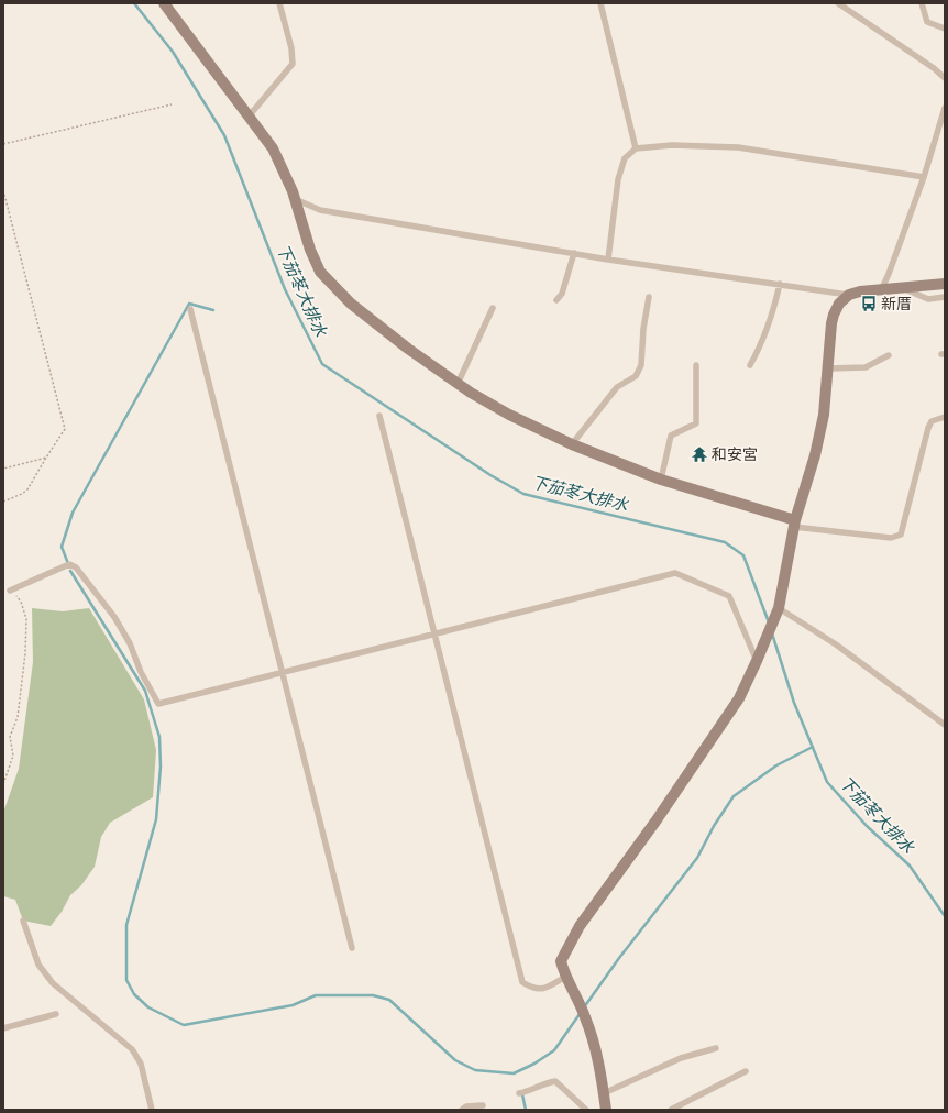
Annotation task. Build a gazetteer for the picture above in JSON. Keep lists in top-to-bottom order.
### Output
{
  "water": ["下茄苳大排水"],
  "places": {
    "bus stop": ["新厝"],
    "temple": ["和安宮"]
  }
}
